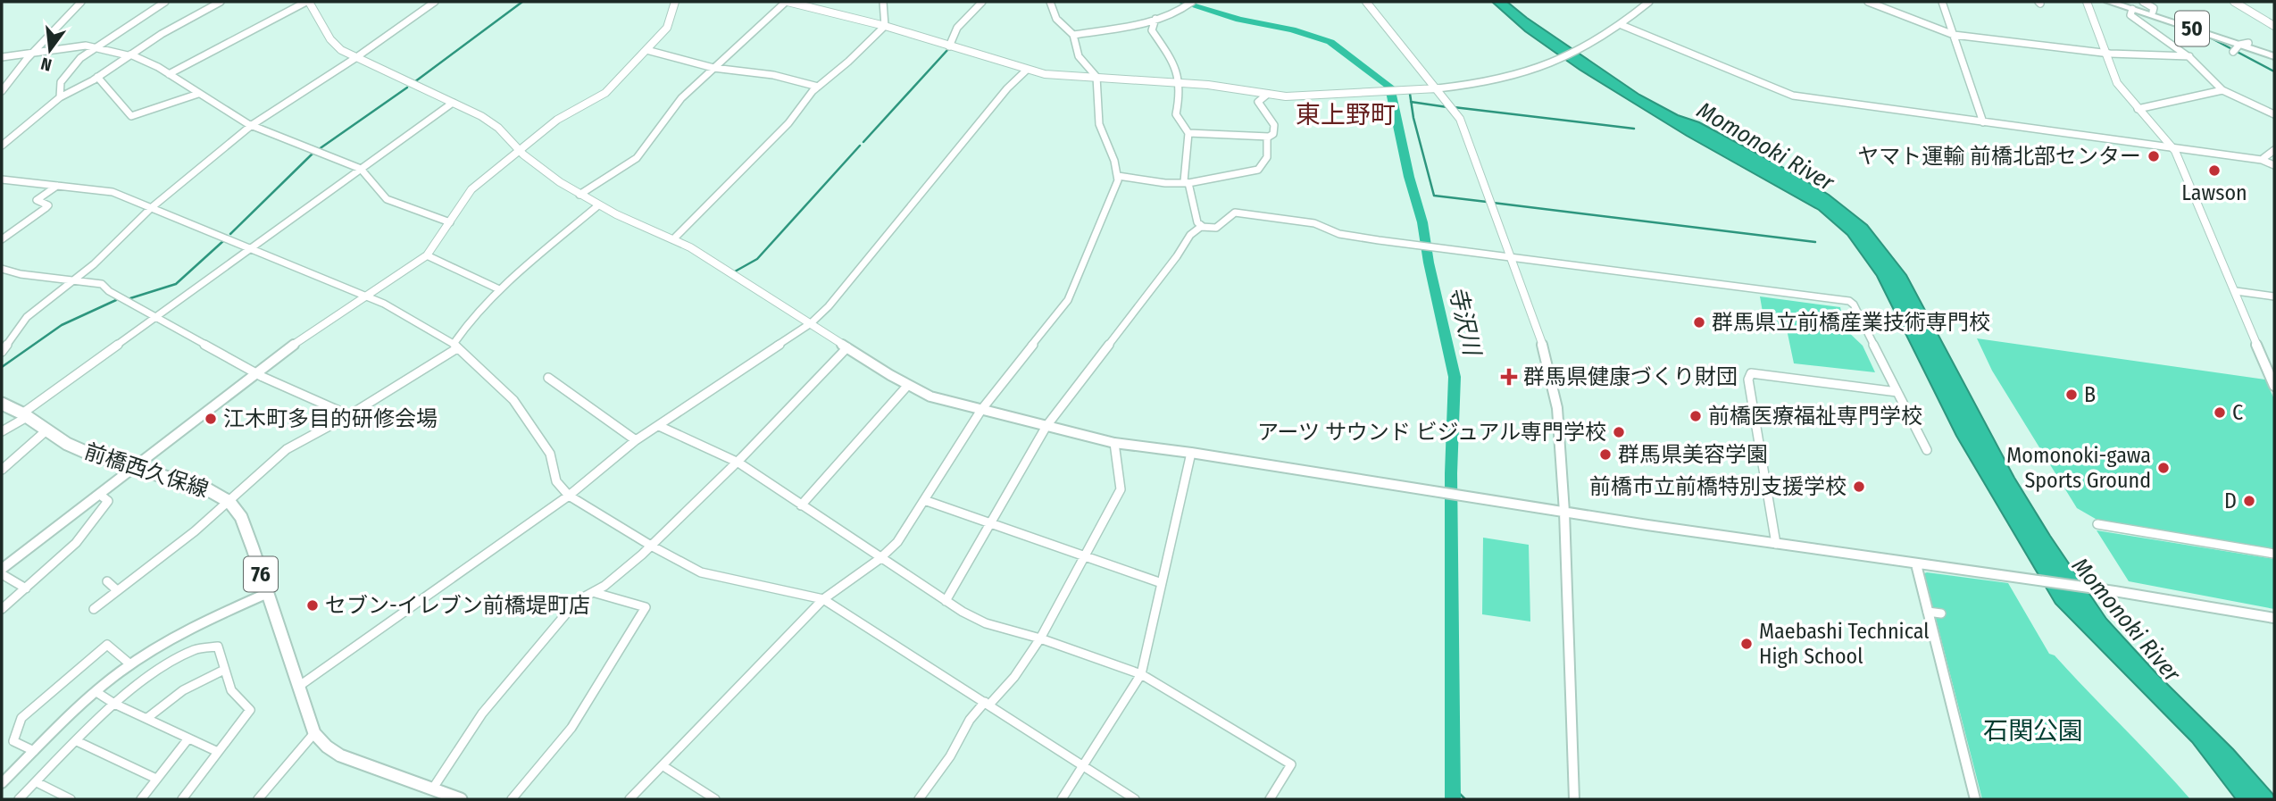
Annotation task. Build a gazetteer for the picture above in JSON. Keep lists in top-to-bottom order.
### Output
{
  "streets": {
    "highway": ["50"],
    "main road": ["前橋西久保線", "76"]
  },
  "districts": ["東上野町"],
  "water": ["Momonoki River", "寺沢川"],
  "parks": ["石関公園"],
  "places": {
    "other": [
      "ヤマト運輸 前橋北部センター",
      "Lawson",
      "群馬県立前橋産業技術専門校",
      "B",
      "C",
      "前橋医療福祉専門学校",
      "江木町多目的研修会場",
      "アーツ サウンド ビジュアル専門学校",
      "群馬県美容学園",
      "Momonoki-gawa Sports Ground",
      "前橋市立前橋特別支援学校",
      "D",
      "セブン-イレブン前橋堤町店",
      "Maebashi Technical High School"
    ],
    "health": ["群馬県健康づくり財団"]
  },
  "north": "bottom"
}
